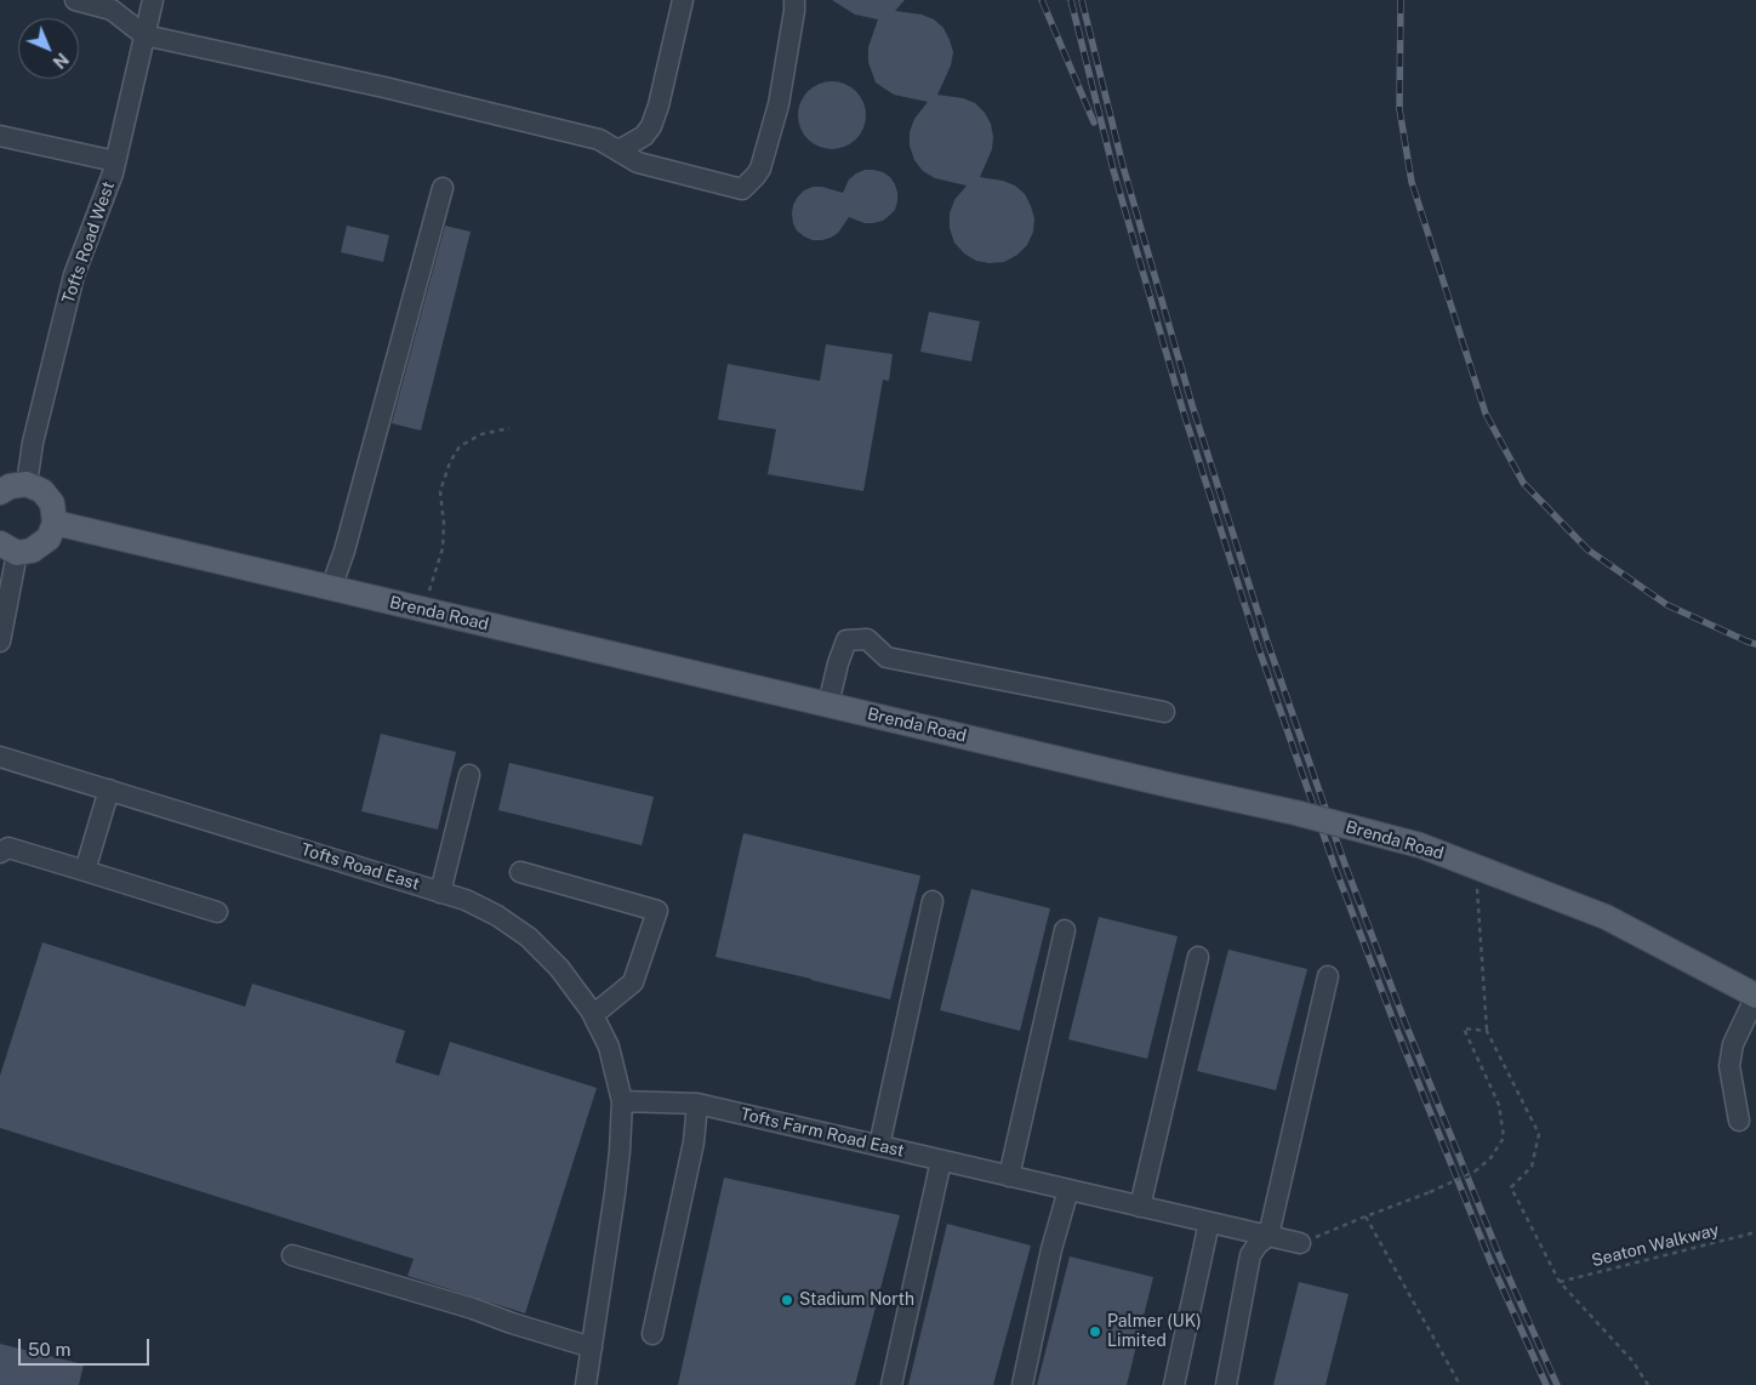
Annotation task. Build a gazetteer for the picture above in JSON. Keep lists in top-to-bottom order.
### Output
{
  "streets": {
    "main road": ["Brenda Road"],
    "street": ["Tofts Road West", "Tofts Road East", "Tofts Farm Road East"],
    "path": ["Seaton Walkway"]
  },
  "crossings": [
    ["Tofts Road East", "Tofts Farm Road East"]
  ],
  "places": ["Stadium North", "Palmer (UK) Limited"],
  "scale_bar": "50 m",
  "north": "bottom right"
}
